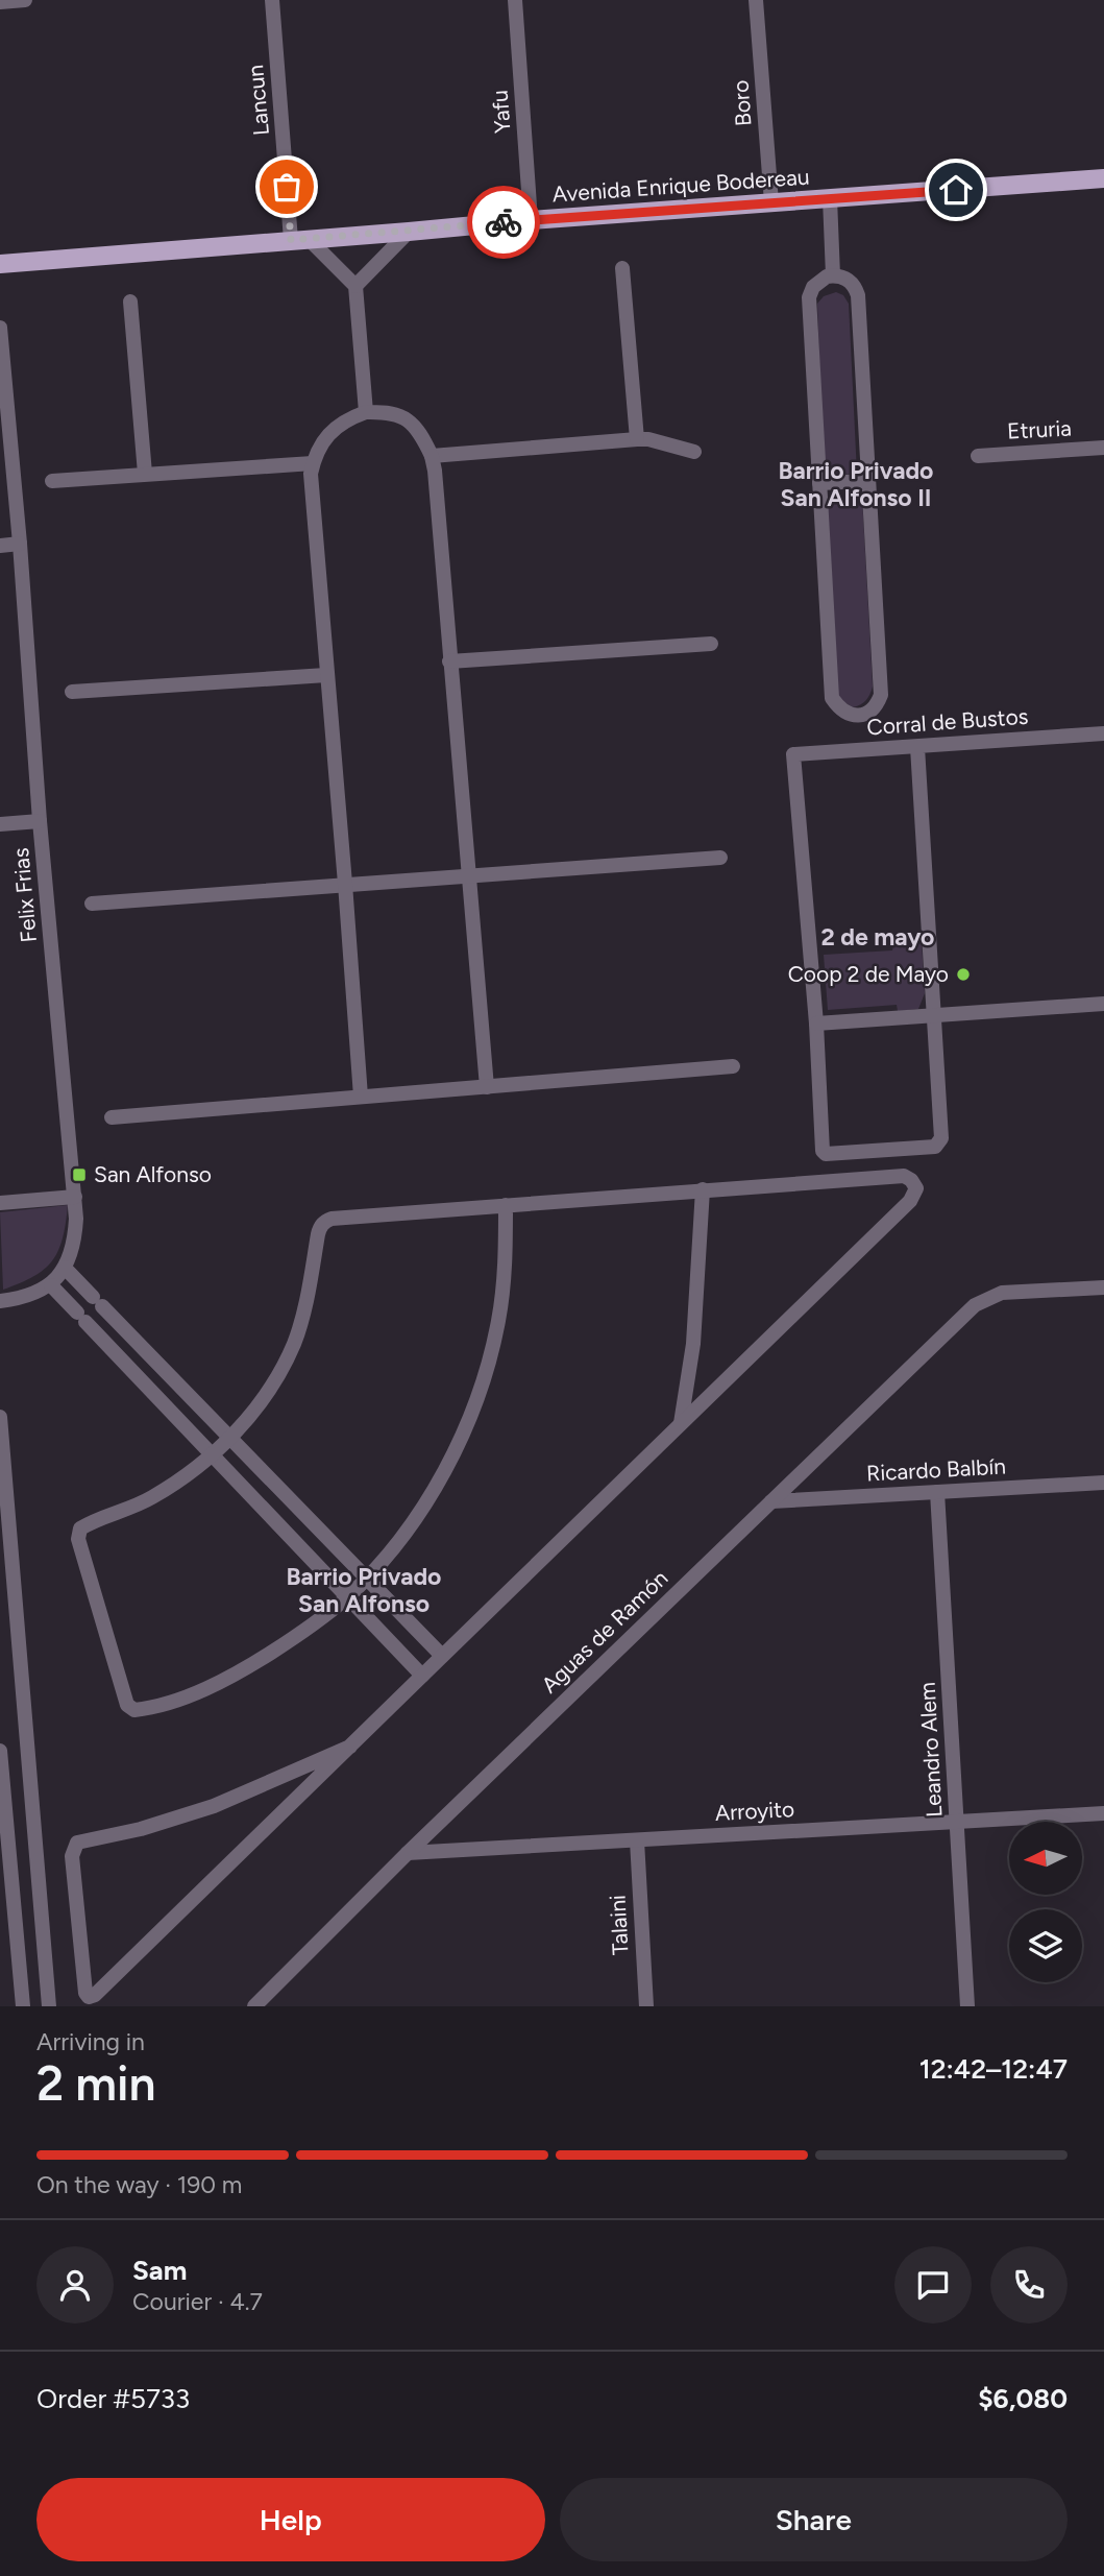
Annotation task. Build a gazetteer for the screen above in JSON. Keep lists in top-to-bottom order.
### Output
{
  "streets": {
    "main road": ["Avenida Enrique Bodereau"],
    "street": [
      "Lancun",
      "Boro",
      "Yafu",
      "Etruria",
      "Corral de Bustos",
      "Felix Frias",
      "Ricardo Balbín",
      "Aguas de Ramón",
      "Leandro Alem",
      "Arroyito",
      "Talaini"
    ]
  },
  "crossings": [
    ["Lancun", "Avenida Enrique Bodereau"],
    ["Boro", "Avenida Enrique Bodereau"],
    ["Yafu", "Avenida Enrique Bodereau"],
    ["Ricardo Balbín", "Aguas de Ramón"],
    ["Ricardo Balbín", "Leandro Alem"],
    ["Aguas de Ramón", "Arroyito"],
    ["Leandro Alem", "Arroyito"],
    ["Arroyito", "Talaini"]
  ],
  "districts": ["Barrio Privado San Alfonso II", "2 de mayo", "Barrio Privado San Alfonso"],
  "places": {
    "other": ["Coop 2 de Mayo"],
    "transit": ["San Alfonso"]
  },
  "north": "left",
  "page": {
    "heading": ["2 min", "Arriving in", "12:42–12:47"],
    "panel": [
      "Sam",
      "Courier · 4.7",
      "Order #5733",
      "$6,080"
    ],
    "bar": "On the way · 190 m",
    "buttons": ["Help", "Share"]
  }
}
